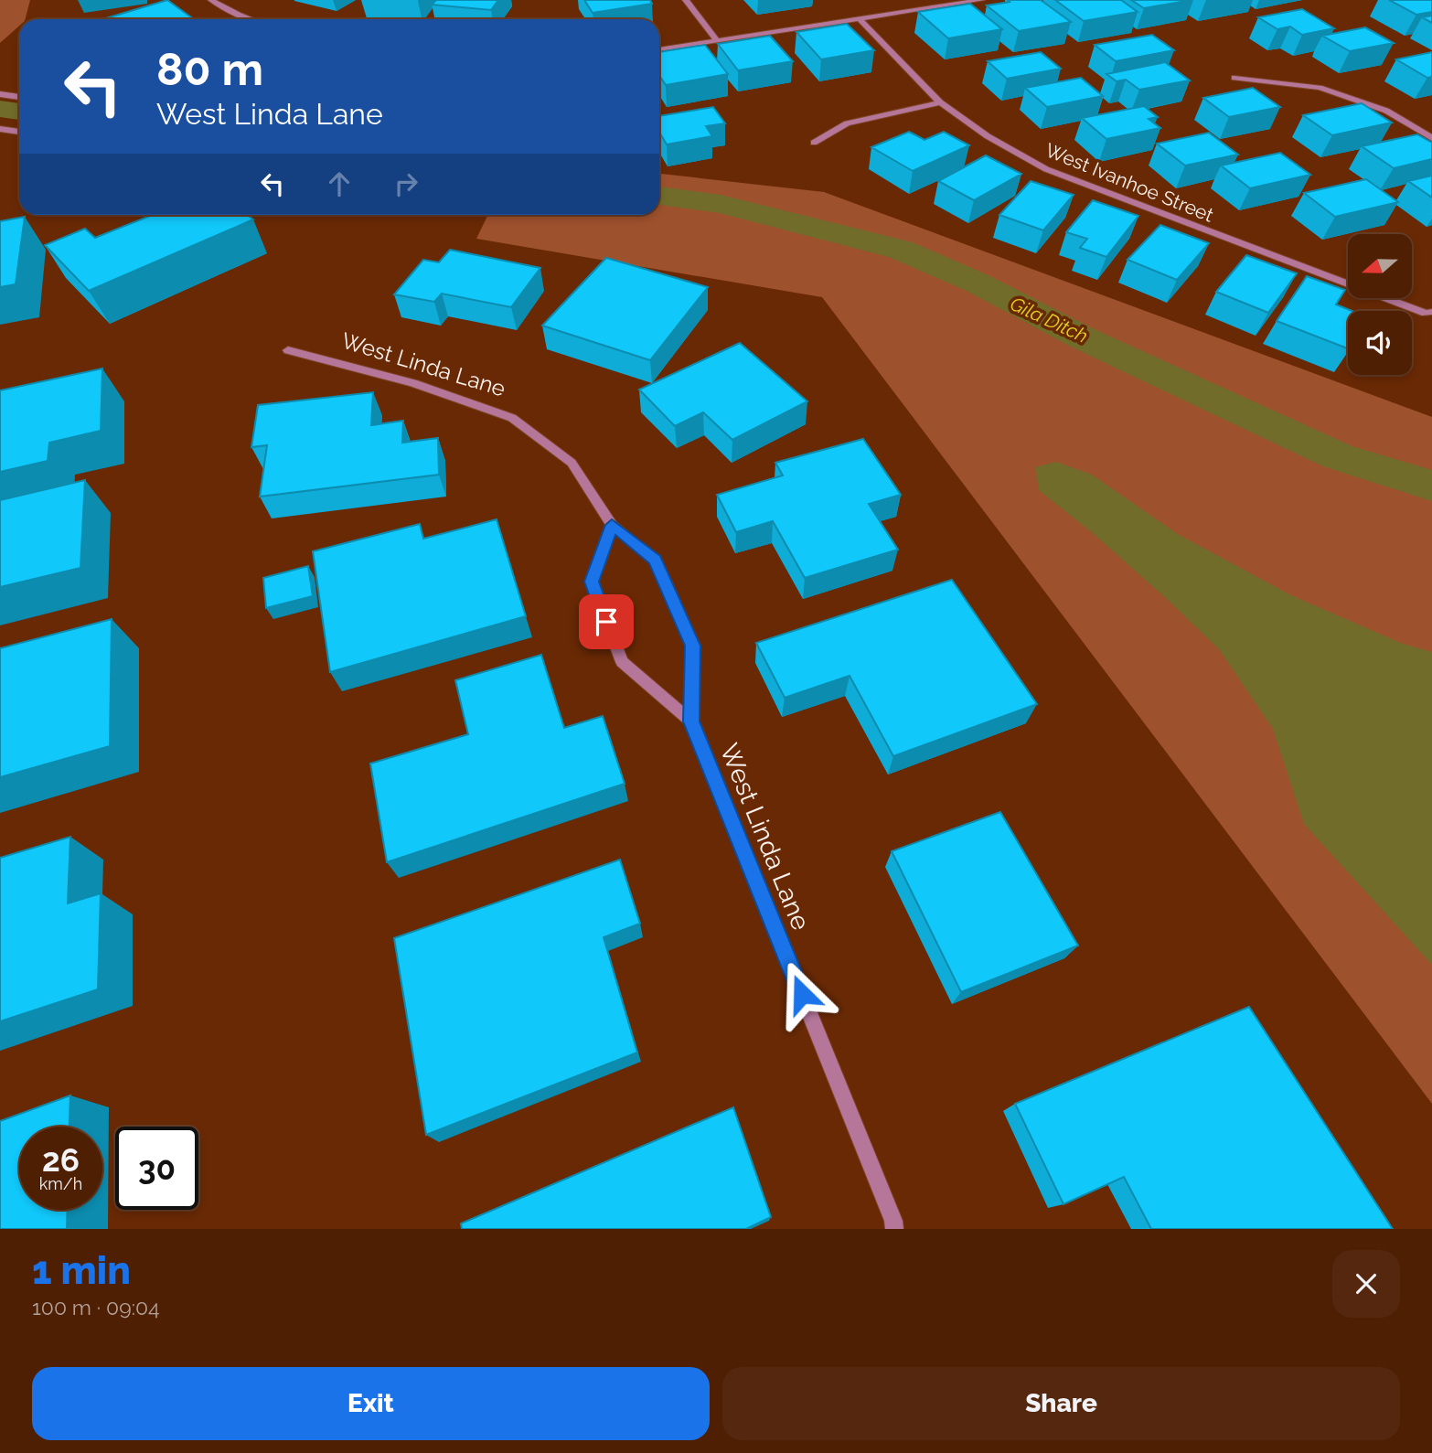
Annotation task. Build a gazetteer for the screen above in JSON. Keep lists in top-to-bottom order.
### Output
{
  "streets": {
    "street": ["West Ivanhoe Street", "West Linda Lane"]
  },
  "water": ["Gila Ditch"],
  "north": "left",
  "page": {
    "turn": ["80 m", "West Linda Lane"],
    "speed": "26 km/h",
    "limit": "30",
    "heading": ["1 min", "100 m · 09:04"],
    "buttons": ["Exit", "Share"]
  }
}
